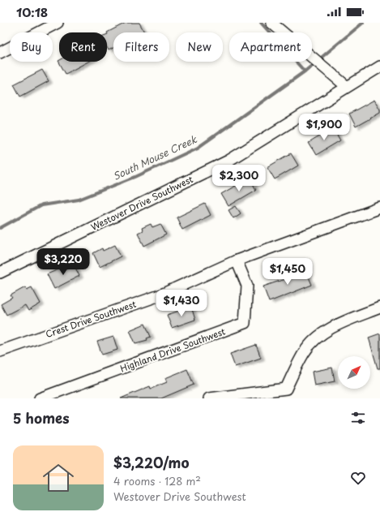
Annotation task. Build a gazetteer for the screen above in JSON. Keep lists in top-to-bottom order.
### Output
{
  "streets": {
    "street": ["Westover Drive Southwest", "Crest Drive Southwest", "Highland Drive Southwest"]
  },
  "crossings": [
    ["Crest Drive Southwest", "Highland Drive Southwest"]
  ],
  "water": ["South Mouse Creek"],
  "north": "top right",
  "page": {
    "status": "10:18",
    "chip": [
      "Buy",
      "Rent",
      "Filters",
      "New",
      "Apartment"
    ],
    "price": [
      "$1,900",
      "$2,300",
      "$3,220",
      "$1,450",
      "$1,430"
    ],
    "heading": "5 homes",
    "list": [
      {
        "name": "$3,220/mo",
        "note": "4 rooms · 128 m² · Westover Drive Southwest"
      }
    ]
  }
}
